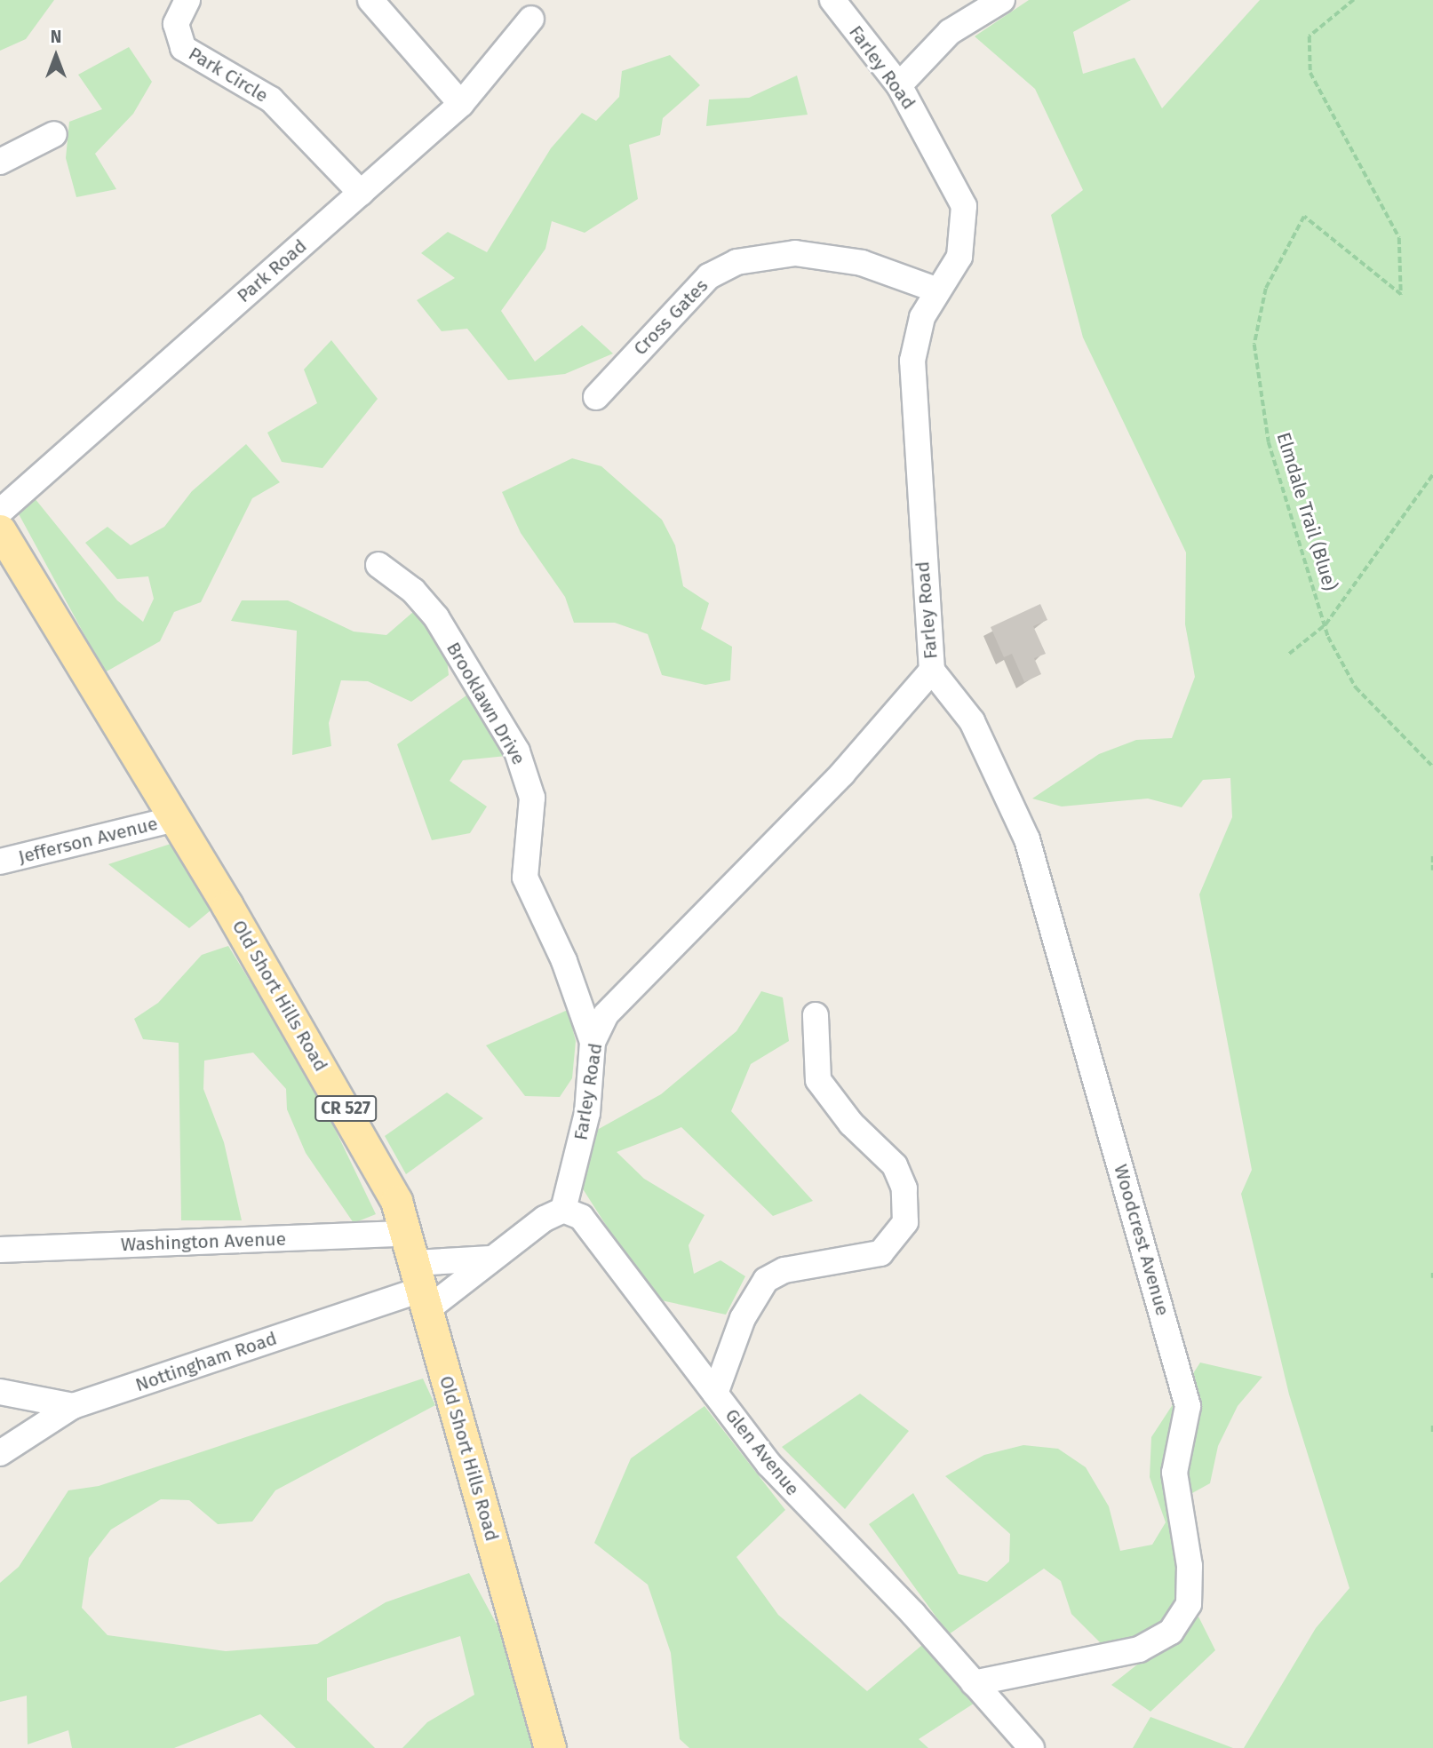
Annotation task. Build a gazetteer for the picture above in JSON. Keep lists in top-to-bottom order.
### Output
{
  "streets": {
    "main road": ["Old Short Hills Road", "CR 527"],
    "street": [
      "Farley Road",
      "Park Circle",
      "Park Road",
      "Cross Gates",
      "Brooklawn Drive",
      "Jefferson Avenue",
      "Woodcrest Avenue",
      "Washington Avenue",
      "Nottingham Road",
      "Glen Avenue"
    ],
    "path": ["Elmdale Trail (Blue)"]
  },
  "crossings": [
    ["Farley Road", "Cross Gates"],
    ["Farley Road", "Brooklawn Drive"],
    ["Farley Road", "Woodcrest Avenue"],
    ["Farley Road", "Glen Avenue"],
    ["Park Circle", "Park Road"],
    ["Jefferson Avenue", "Old Short Hills Road"],
    ["Old Short Hills Road", "Washington Avenue"],
    ["Old Short Hills Road", "Nottingham Road"],
    ["Woodcrest Avenue", "Glen Avenue"]
  ],
  "north": "top"
}
